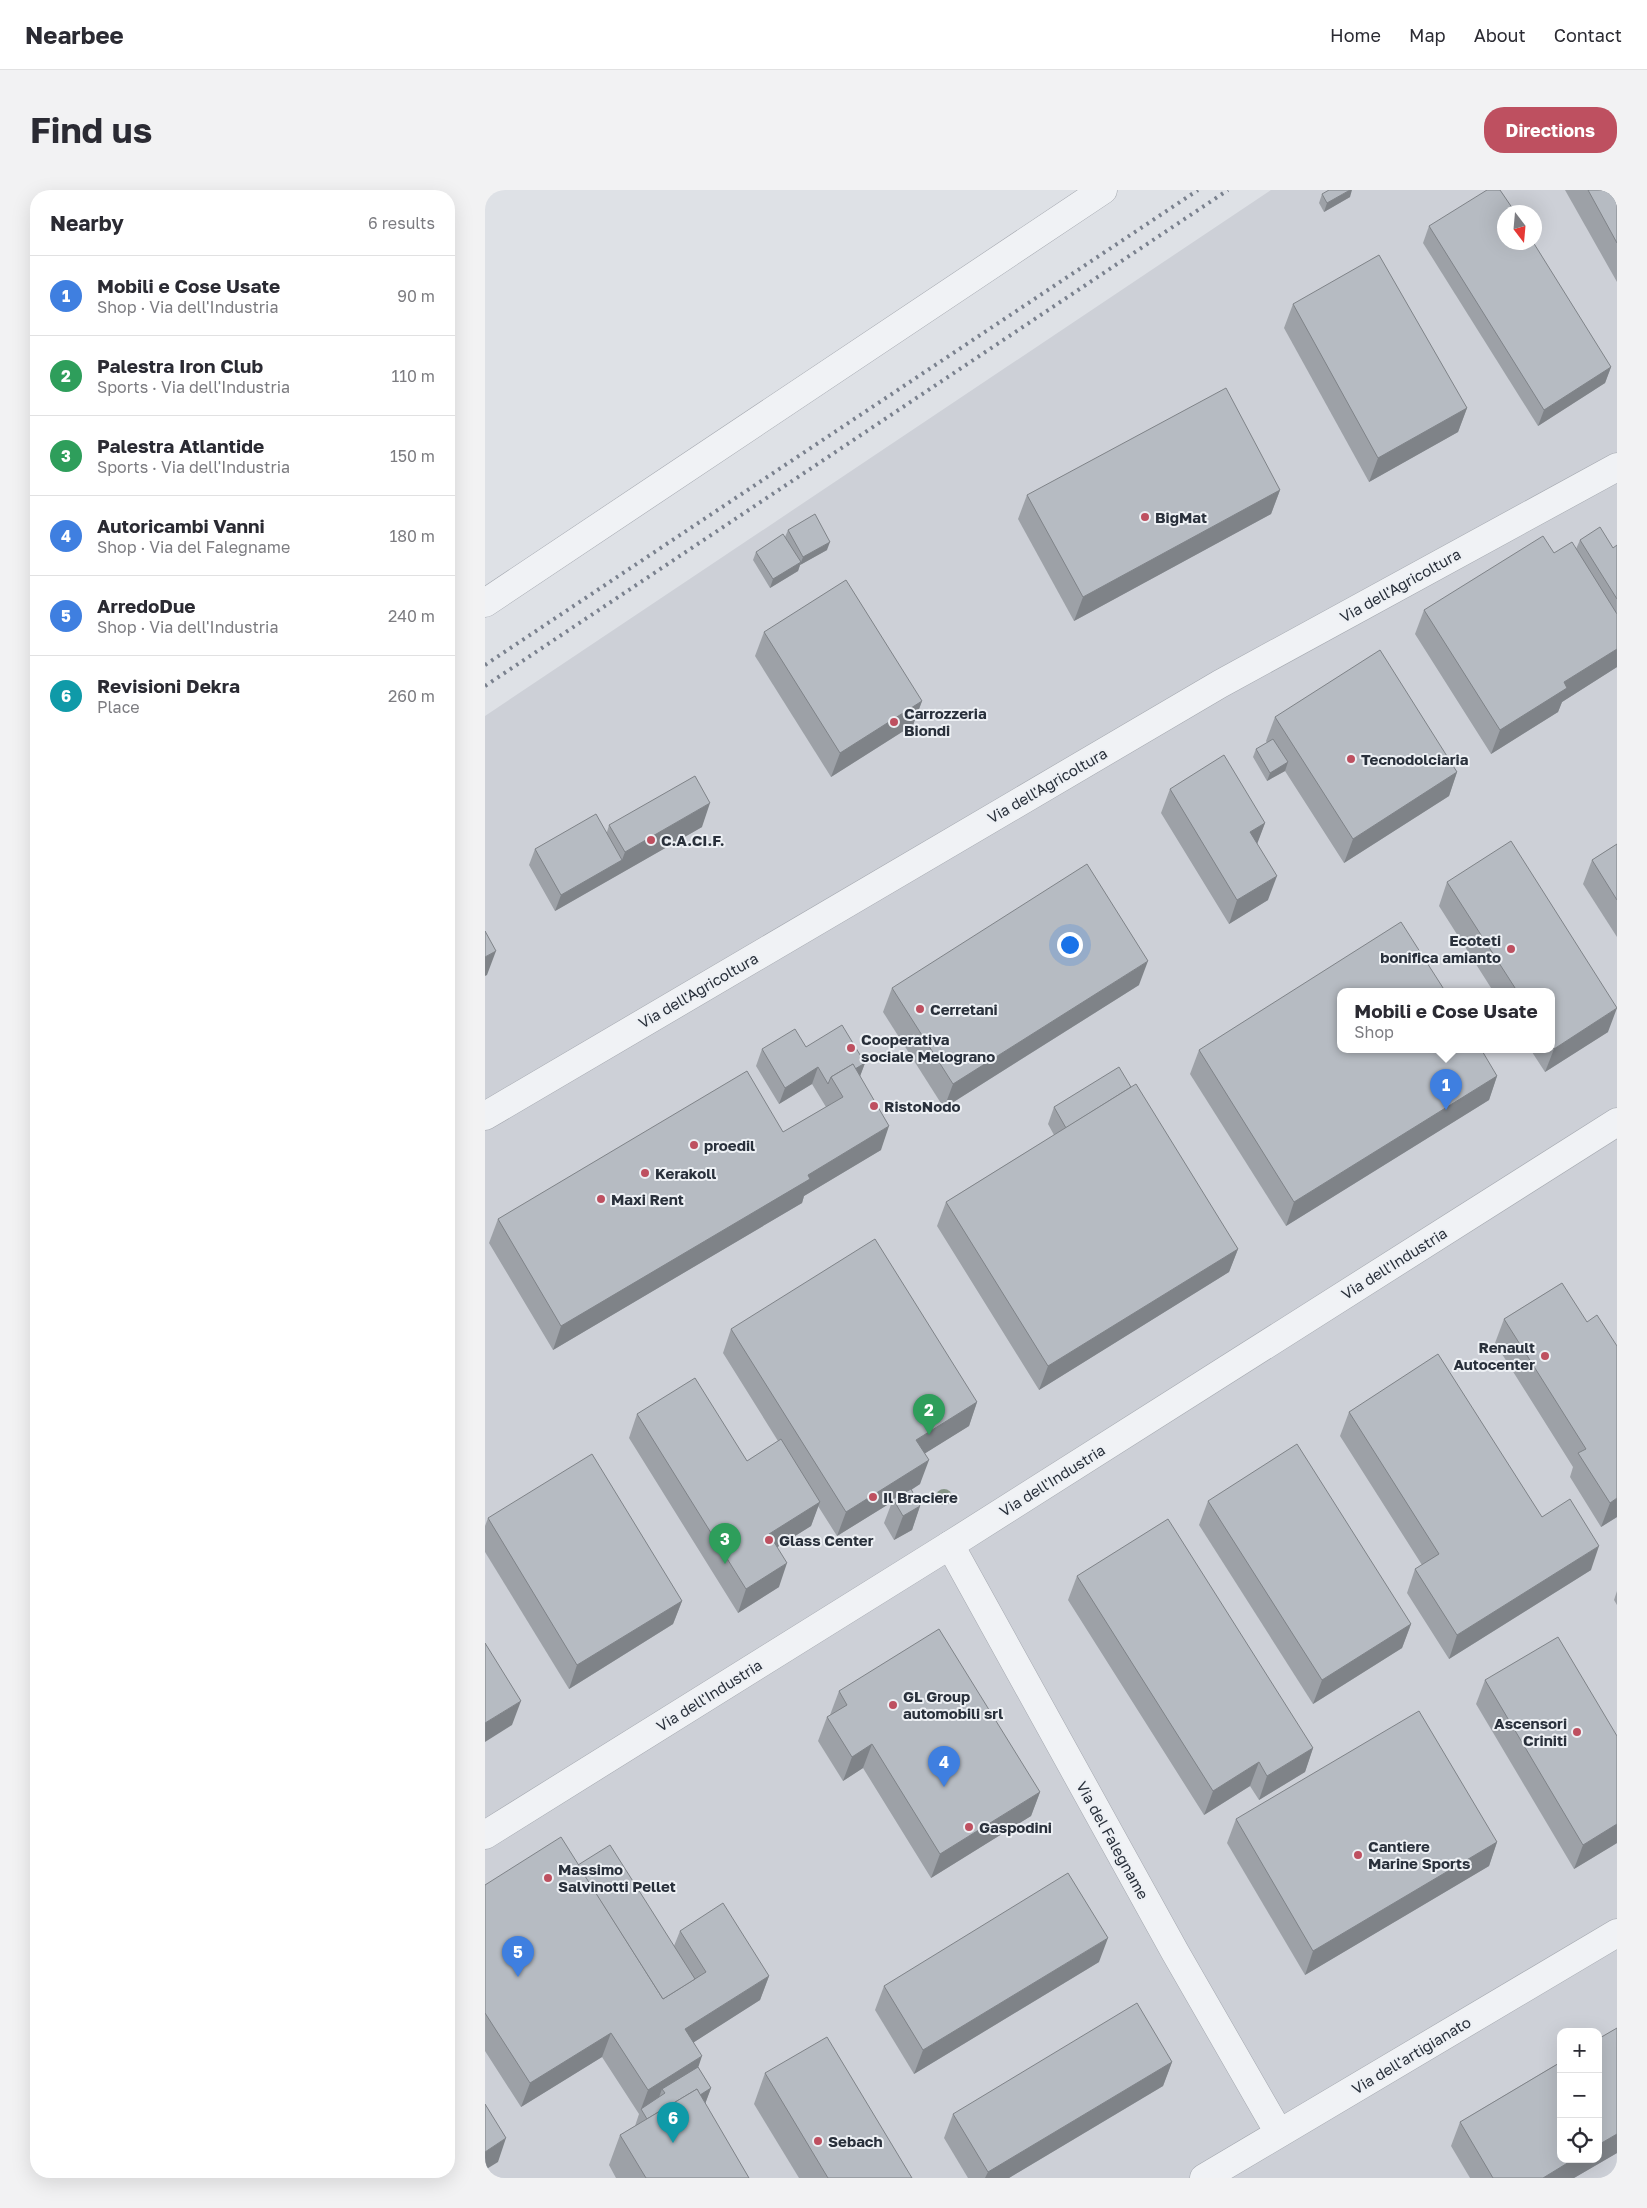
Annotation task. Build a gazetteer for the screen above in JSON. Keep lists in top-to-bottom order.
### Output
{
  "streets": {
    "street": [
      "Via dell'Agricoltura",
      "Via dell'Industria",
      "Via del Falegname",
      "Via dell'artigianato"
    ]
  },
  "crossings": [
    ["Via dell'Industria", "Via del Falegname"],
    ["Via del Falegname", "Via dell'artigianato"]
  ],
  "places": [
    "BigMat",
    "Carrozzeria Biondi",
    "Tecnodolciaria",
    "C.A.CI.F.",
    "Ecoteti bonifica amianto",
    "Cerretani",
    "Cooperativa sociale Melograno",
    "RistoNodo",
    "proedil",
    "Kerakoll",
    "Maxi Rent",
    "Renault Autocenter",
    "Il Braciere",
    "Glass Center",
    "GL Group automobili srl",
    "Ascensori Criniti",
    "Gaspodini",
    "Cantiere Marine Sports",
    "Massimo Salvinotti Pellet",
    "Sebach"
  ],
  "north": "bottom",
  "page": {
    "header": "Nearbee",
    "nav": [
      "Home",
      "Map",
      "About",
      "Contact"
    ],
    "buttons": "Directions",
    "title": "Find us",
    "heading": ["Nearby", "6 results"],
    "list": [
      {
        "mark": "1",
        "name": "Mobili e Cose Usate",
        "note": "Shop · Via dell'Industria",
        "value": "90 m"
      },
      {
        "mark": "2",
        "name": "Palestra Iron Club",
        "note": "Sports · Via dell'Industria",
        "value": "110 m"
      },
      {
        "mark": "3",
        "name": "Palestra Atlantide",
        "note": "Sports · Via dell'Industria",
        "value": "150 m"
      },
      {
        "mark": "4",
        "name": "Autoricambi Vanni",
        "note": "Shop · Via del Falegname",
        "value": "180 m"
      },
      {
        "mark": "5",
        "name": "ArredoDue",
        "note": "Shop · Via dell'Industria",
        "value": "240 m"
      },
      {
        "mark": "6",
        "name": "Revisioni Dekra",
        "note": "Place",
        "value": "260 m"
      }
    ],
    "popup": ["Mobili e Cose Usate", "Shop"],
    "pins": [
      "1",
      "2",
      "3",
      "4",
      "5",
      "6"
    ],
    "map_buttons": ["+", "−"]
  }
}
